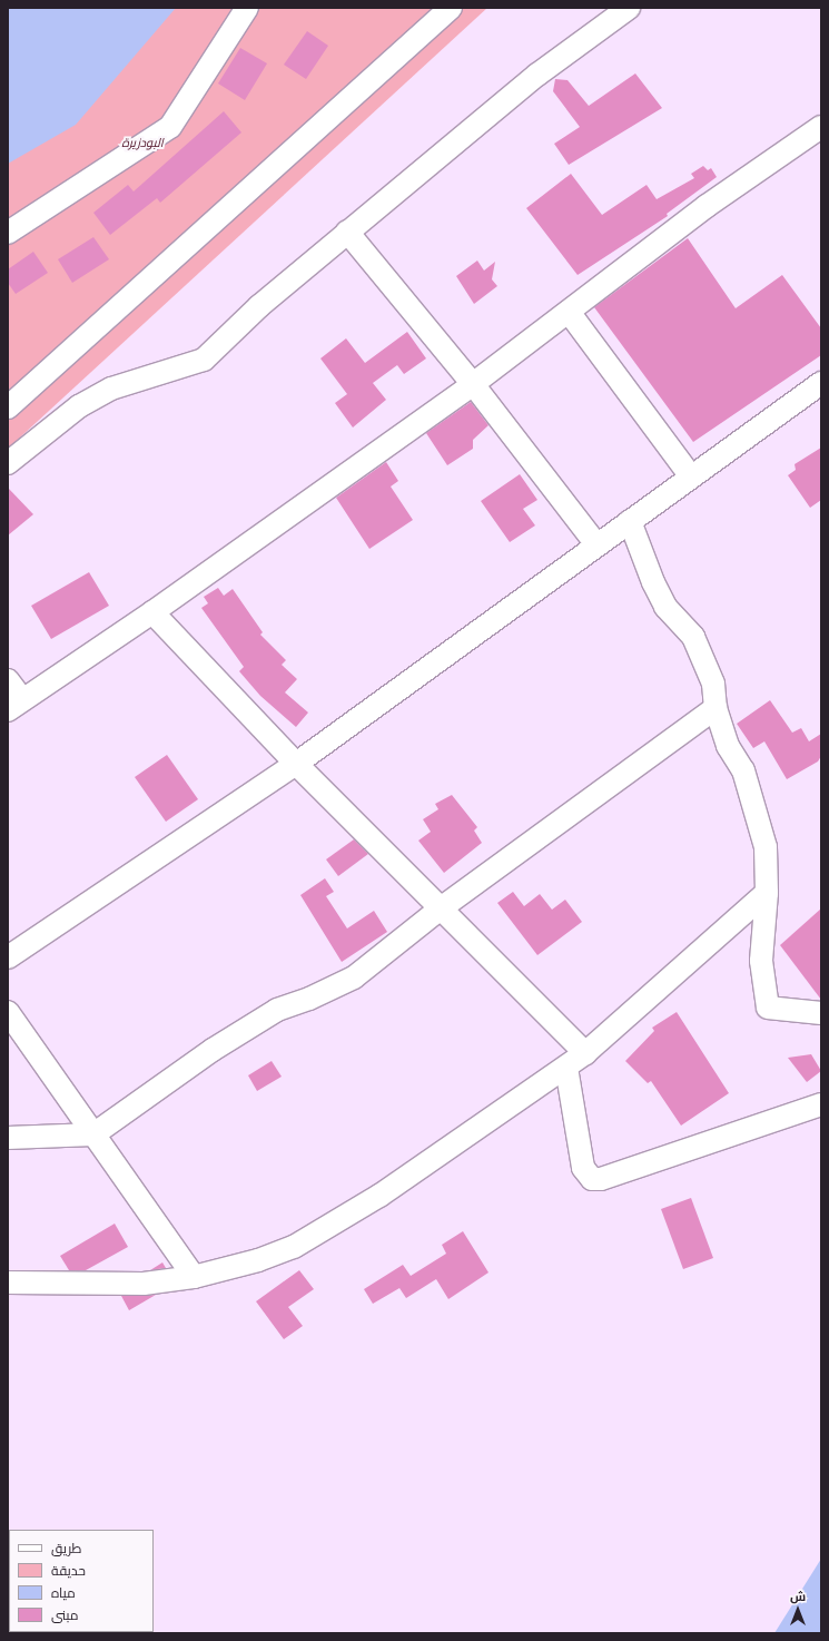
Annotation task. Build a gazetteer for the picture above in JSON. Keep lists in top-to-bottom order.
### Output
{
  "parks": ["البودزيرة"],
  "legend": [
    "طريق",
    "حديقة",
    "مياه",
    "مبنى"
  ],
  "north": "top"
}
